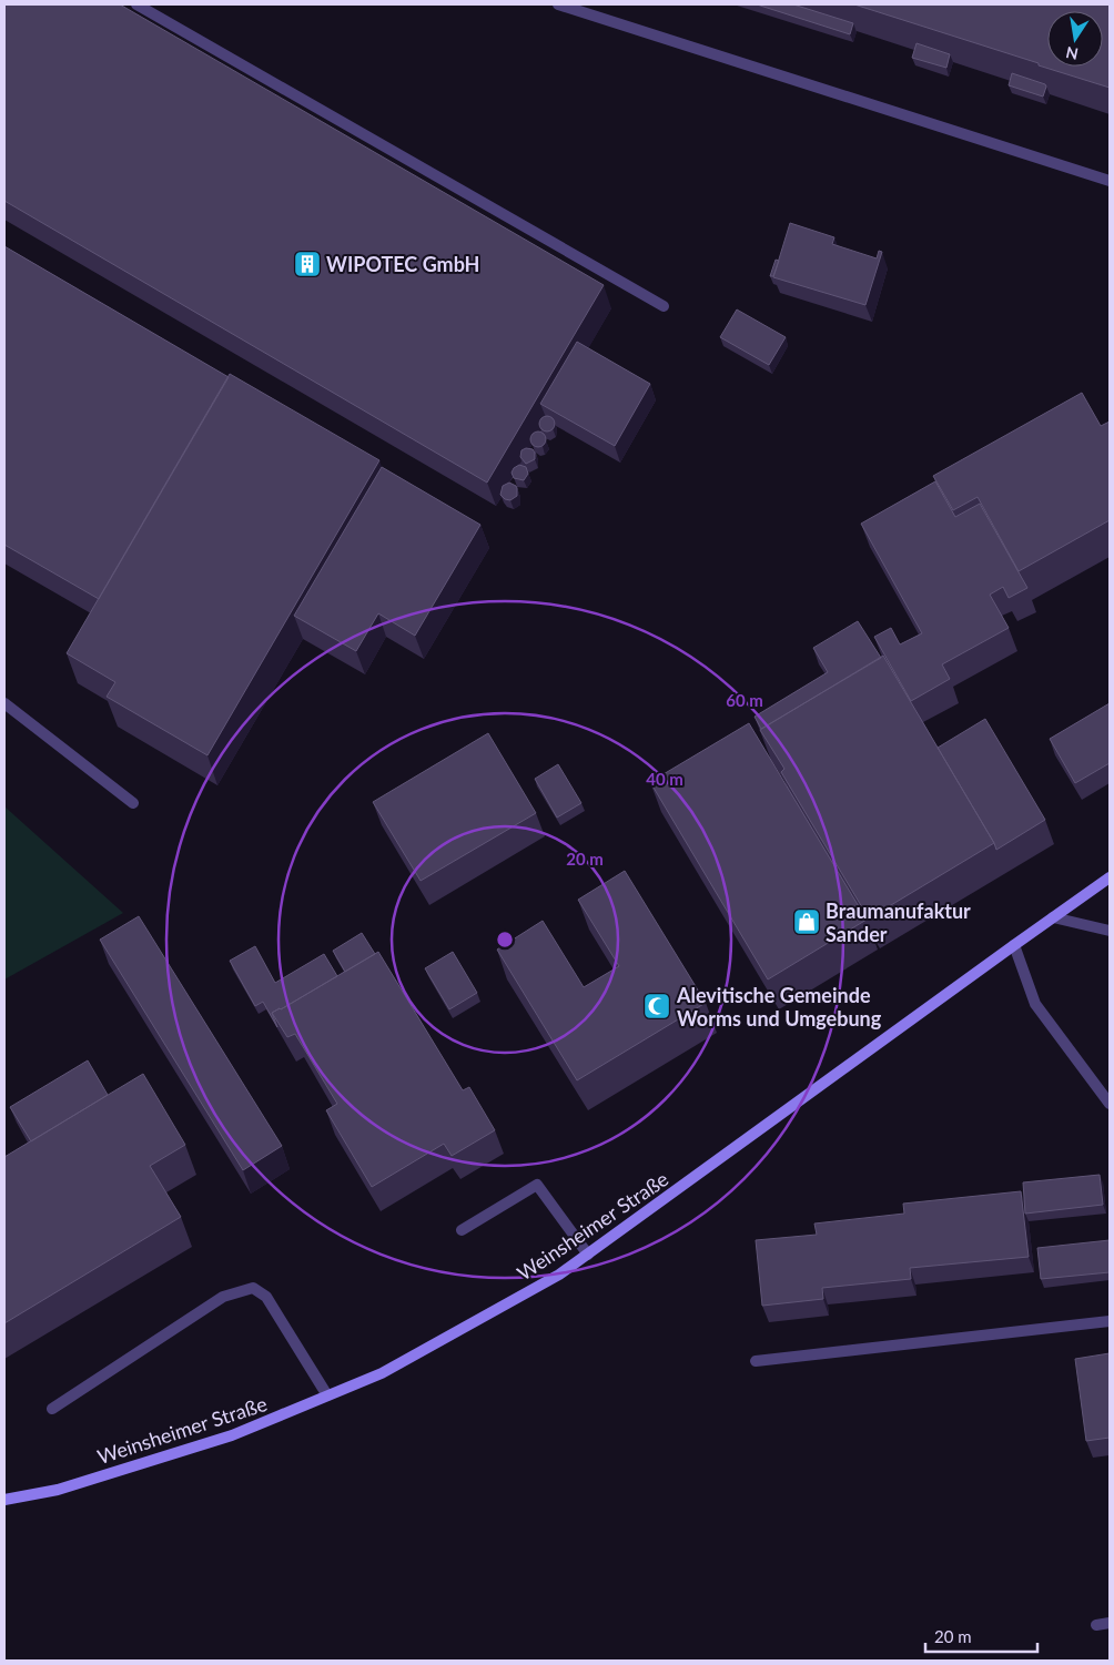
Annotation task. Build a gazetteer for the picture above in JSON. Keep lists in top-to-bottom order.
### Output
{
  "streets": {
    "main road": ["Weinsheimer Straße"]
  },
  "places": {
    "building": ["WIPOTEC GmbH"],
    "shop": ["Braumanufaktur Sander"],
    "mosque": ["Alevitische Gemeinde Worms und Umgebung"]
  },
  "scale_bar": "20 m",
  "north": "bottom",
  "rings": ["60 m", "40 m", "20 m"]
}
